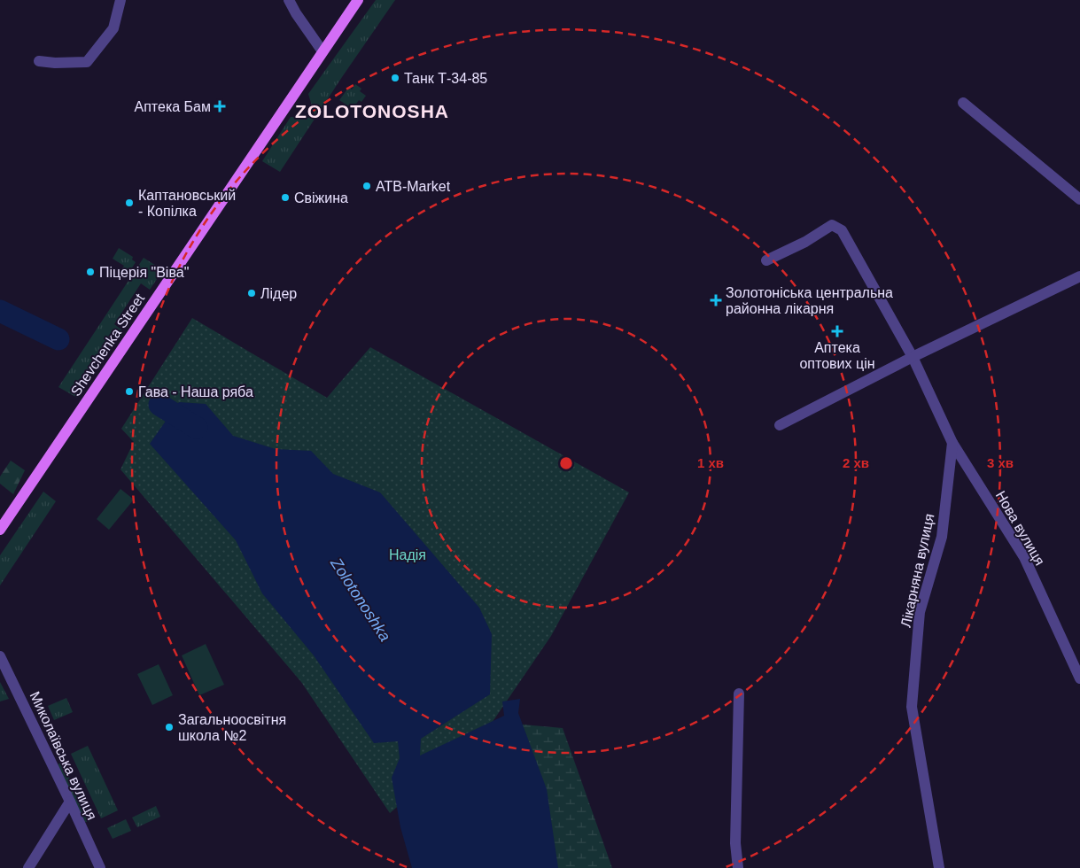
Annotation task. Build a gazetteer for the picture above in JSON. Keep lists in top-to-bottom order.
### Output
{
  "streets": {
    "main road": ["Shevchenka Street"],
    "street": ["Нова вулиця", "Лікарняна вулиця", "Миколаївська вулиця"]
  },
  "crossings": [
    ["Нова вулиця", "Лікарняна вулиця"]
  ],
  "districts": ["ZOLOTONOSHA"],
  "water": ["Zolotonoshka"],
  "parks": ["Надія"],
  "places": {
    "other": [
      "Танк Т-34-85",
      "ATB-Market",
      "Свіжина",
      "Каптановський - Копілка",
      "Піцерія \"Віва\"",
      "Лідер",
      "Гава - Наша ряба",
      "Загальноосвітня школа №2"
    ],
    "health": ["Аптека Бам", "Золотоніська центральна районна лікарня", "Аптека оптових цін"]
  },
  "rings": ["1 хв", "2 хв", "3 хв"]
}
